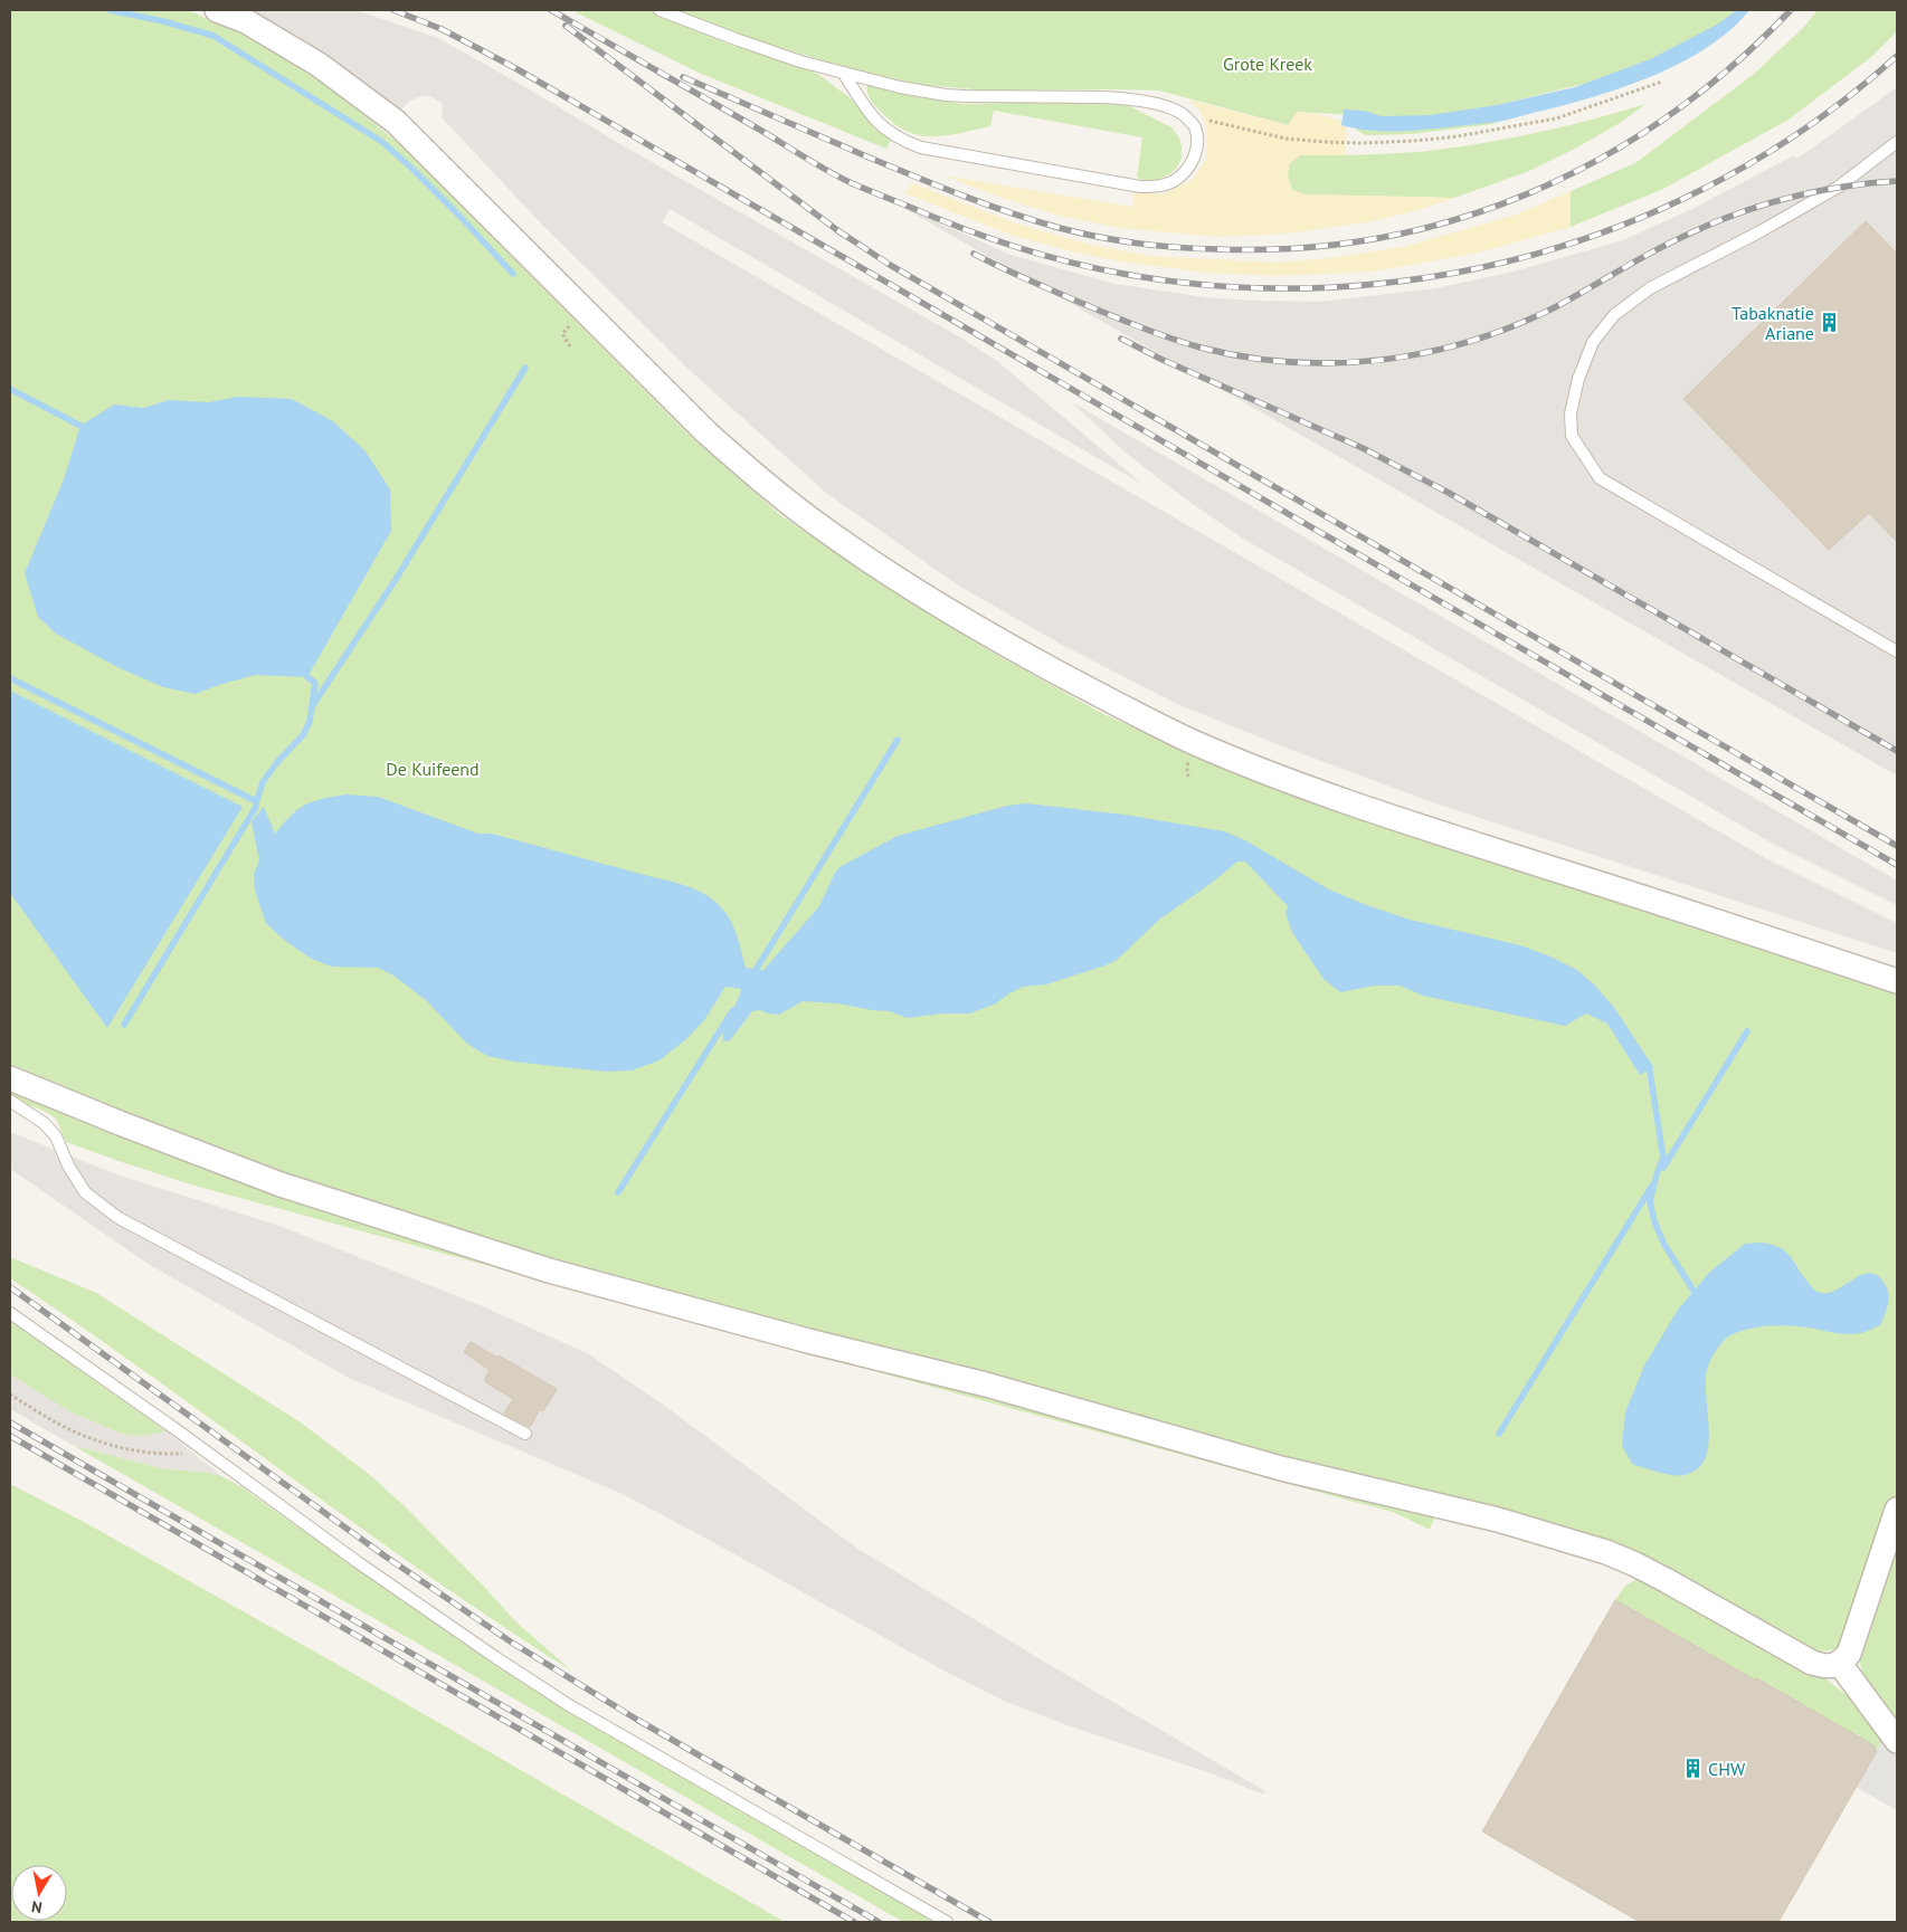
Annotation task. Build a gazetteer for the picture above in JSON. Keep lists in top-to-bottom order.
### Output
{
  "parks": ["Grote Kreek", "De Kuifeend"],
  "places": {
    "building": ["Tabaknatie Ariane", "CHW"]
  },
  "north": "bottom"
}
